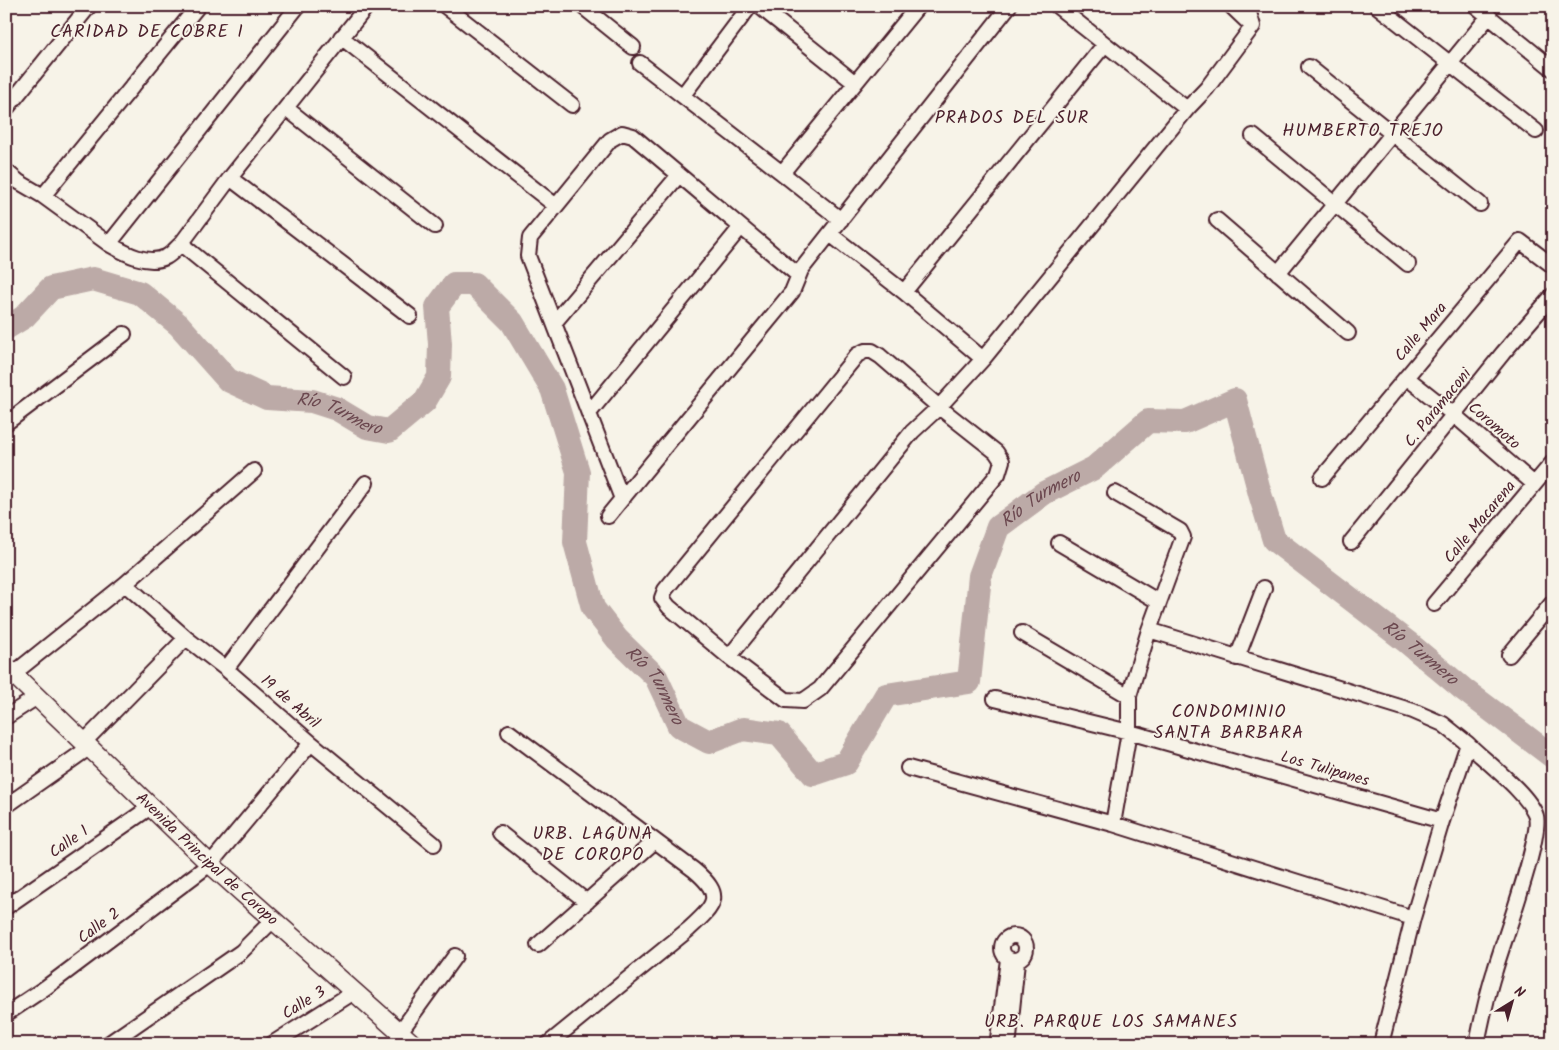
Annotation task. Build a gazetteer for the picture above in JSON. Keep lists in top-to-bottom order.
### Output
{
  "streets": {
    "street": [
      "Calle Mara",
      "C. Paramaconi",
      "Coromoto",
      "Calle Macarena",
      "19 de Abril",
      "Los Tulipanes",
      "Calle 1",
      "Avenida Principal de Coropo",
      "Calle 2",
      "Calle 3"
    ]
  },
  "crossings": [
    ["Calle Mara", "Coromoto"],
    ["C. Paramaconi", "Coromoto"],
    ["Coromoto", "Calle Macarena"],
    ["19 de Abril", "Calle 2"],
    ["Calle 1", "Avenida Principal de Coropo"],
    ["Avenida Principal de Coropo", "Calle 2"],
    ["Avenida Principal de Coropo", "Calle 3"]
  ],
  "districts": [
    "CARIDAD DE COBRE I",
    "PRADOS DEL SUR",
    "HUMBERTO TREJO",
    "CONDOMINIO SANTA BARBARA",
    "URB. LAGUNA DE COROPO",
    "URB. PARQUE LOS SAMANES"
  ],
  "water": ["Río Turmero"],
  "north": "top right"
}
